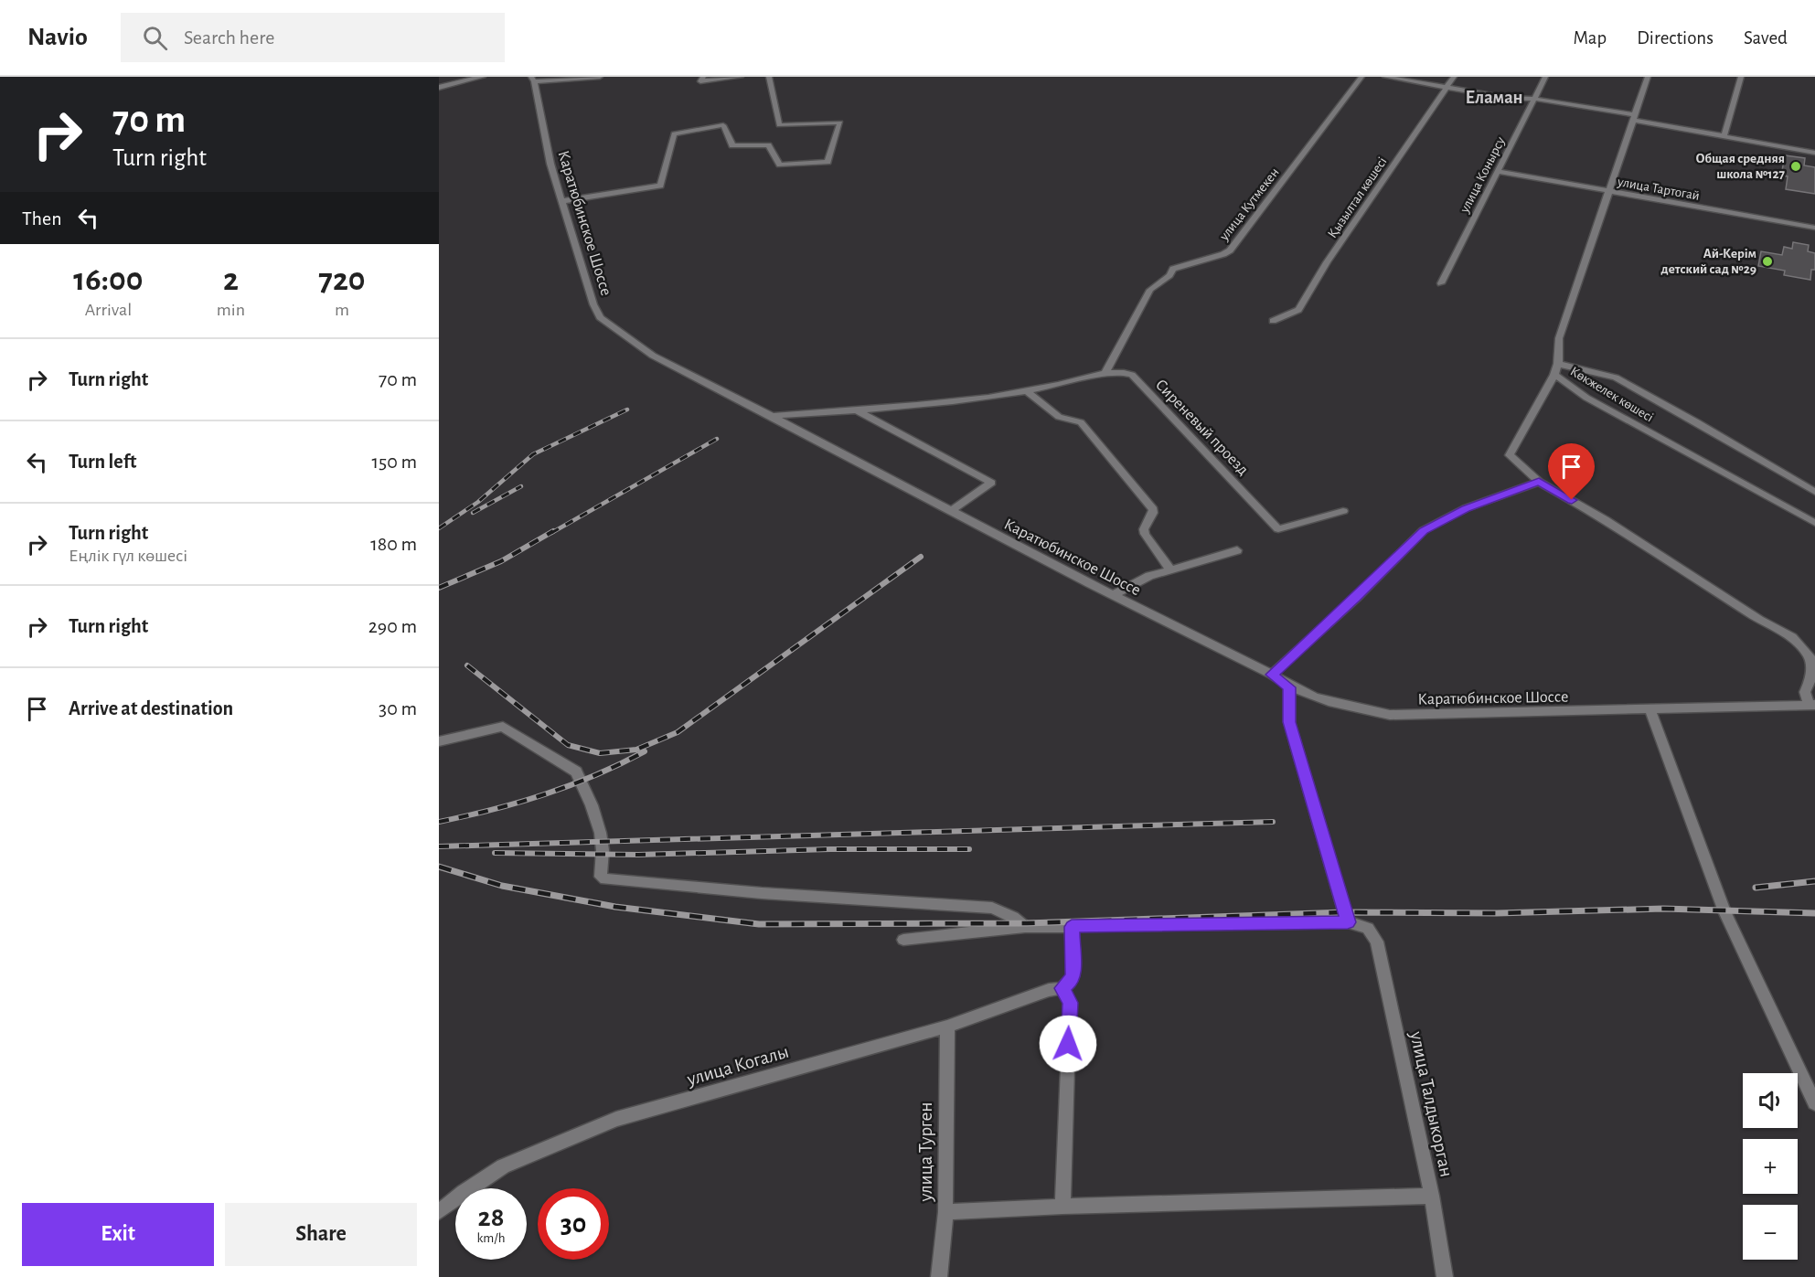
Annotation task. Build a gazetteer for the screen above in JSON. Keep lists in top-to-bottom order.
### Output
{
  "streets": {
    "street": [
      "улица Конырсу",
      "улица Тартогай",
      "Қызылтал көшесі",
      "улица Кутмекен",
      "Каратюбинское Шоссе",
      "Көкжелек көшесі",
      "Сиреневый проезд",
      "улица Когалы",
      "улица Талдыкорган",
      "улица Турген"
    ]
  },
  "crossings": [
    ["улица Конырсу", "улица Тартогай"],
    ["улица Тартогай", "Көкжелек көшесі"],
    ["улица Кутмекен", "Сиреневый проезд"],
    ["Каратюбинское Шоссе", "Сиреневый проезд"],
    ["улица Когалы", "улица Турген"]
  ],
  "districts": ["Еламан"],
  "places": ["Общая средняя школа №127", "Ай-Керім детский сад №29"],
  "page": {
    "header": "Navio",
    "search": "Search here",
    "nav": ["Map", "Directions", "Saved"],
    "turn": ["70 m", "Turn right"],
    "then": "Then",
    "eta": [
      "16:00",
      "Arrival",
      "2",
      "min",
      "720",
      "m"
    ],
    "list": [
      {
        "name": "Turn right",
        "value": "70 m"
      },
      {
        "name": "Turn left",
        "value": "150 m"
      },
      {
        "name": "Turn right",
        "note": "Еңлік гүл көшесі",
        "value": "180 m"
      },
      {
        "name": "Turn right",
        "value": "290 m"
      },
      {
        "name": "Arrive at destination",
        "value": "30 m"
      }
    ],
    "map_buttons": ["+", "−"],
    "speed": "28 km/h",
    "limit": "30",
    "buttons": ["Exit", "Share"]
  }
}
